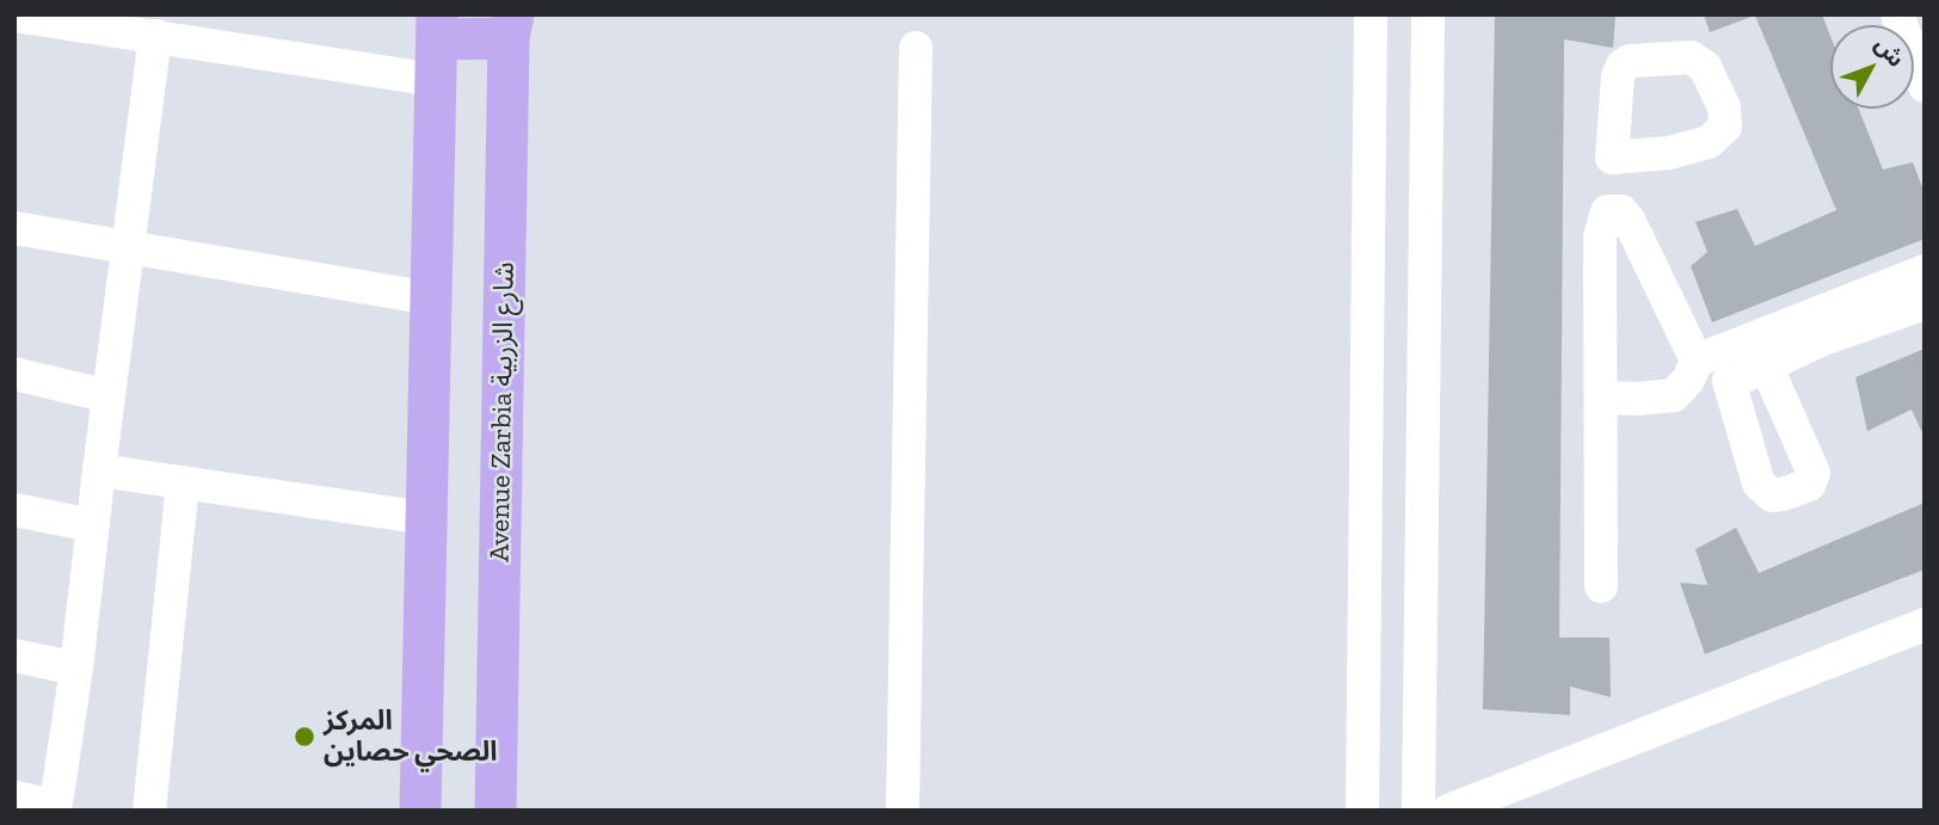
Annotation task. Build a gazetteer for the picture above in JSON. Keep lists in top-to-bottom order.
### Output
{
  "streets": {
    "main road": ["Avenue Zarbia شارع الزربية"]
  },
  "places": ["المركز الصحي حصاين"],
  "north": "top right"
}
